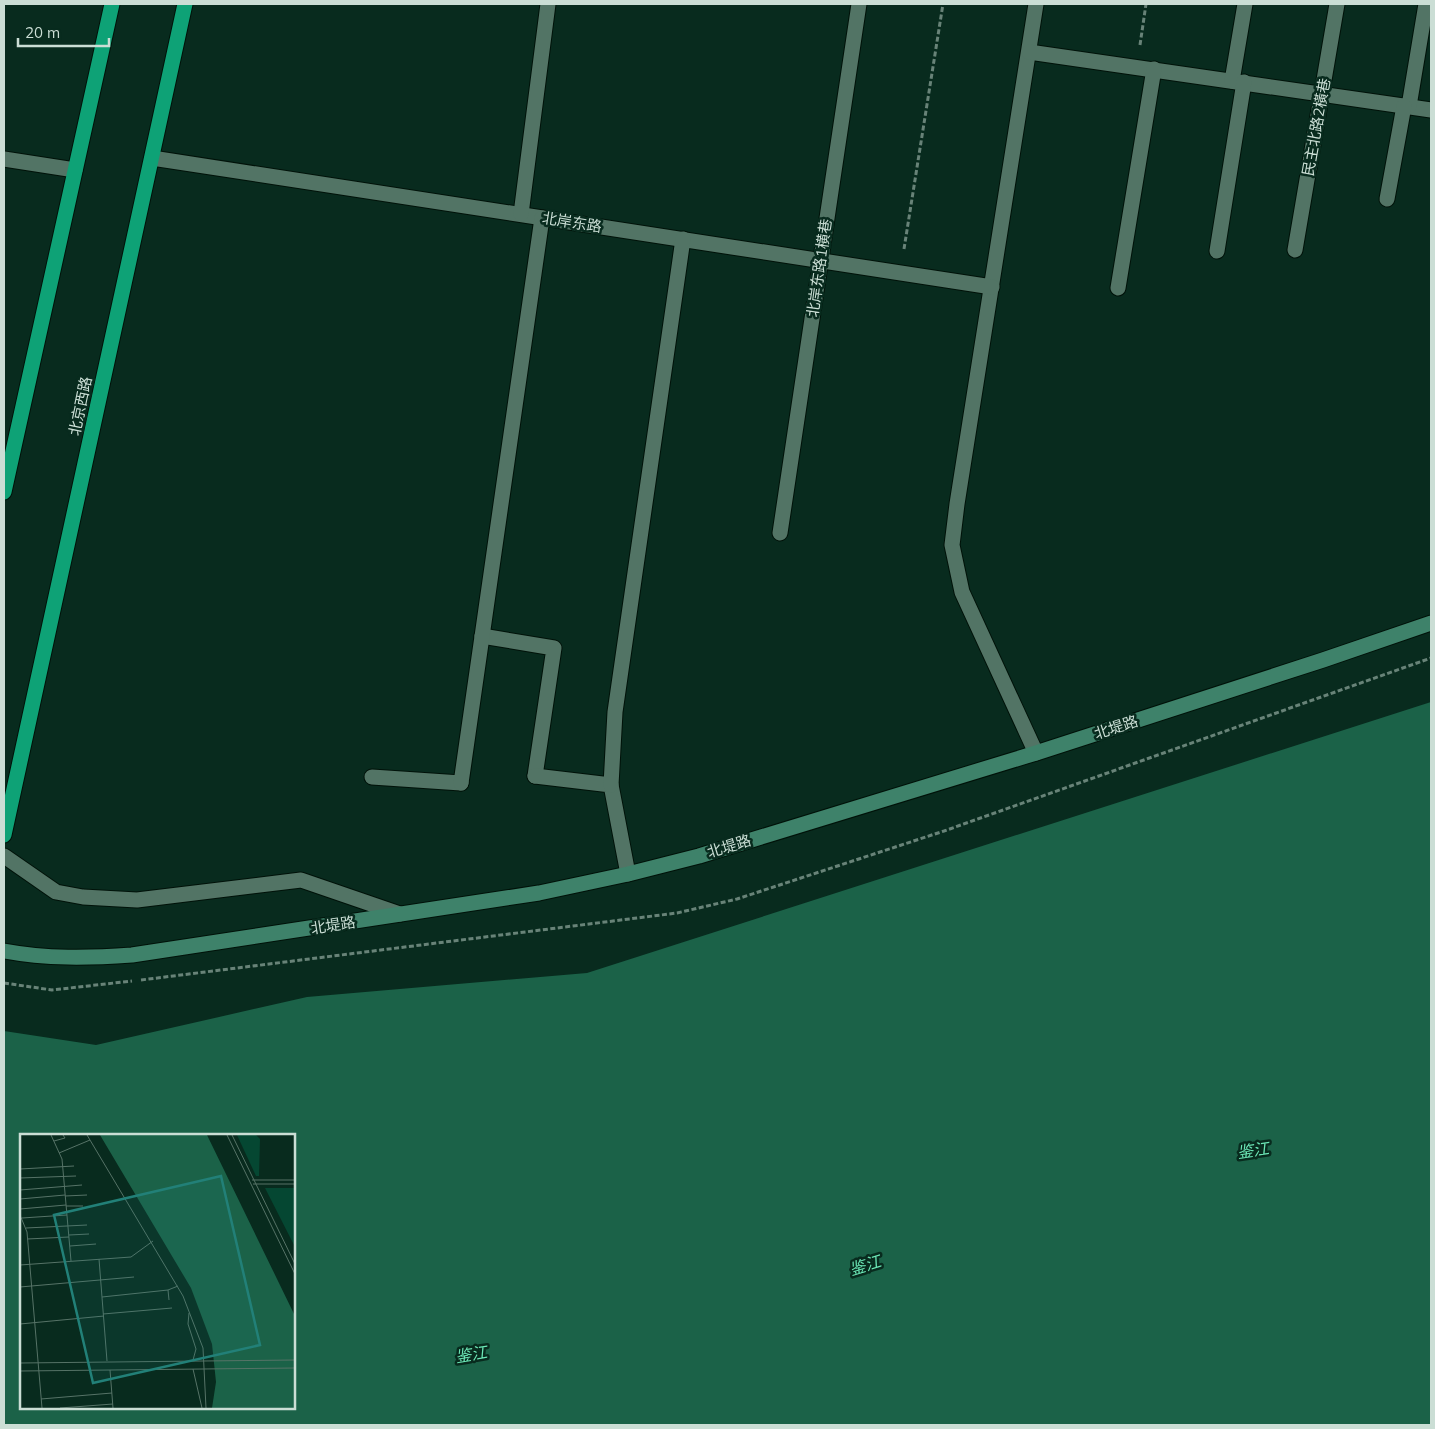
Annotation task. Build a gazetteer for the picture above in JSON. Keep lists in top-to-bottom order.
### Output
{
  "streets": {
    "highway": ["北京西路"],
    "main road": ["北堤路"],
    "street": ["民主北路2橫巷", "北岸东路", "北岸东路1横巷"]
  },
  "crossings": [
    ["北岸东路", "北岸东路1横巷"],
    ["北岸东路", "北京西路"]
  ],
  "water": ["鉴江"],
  "scale_bar": "20 m"
}
